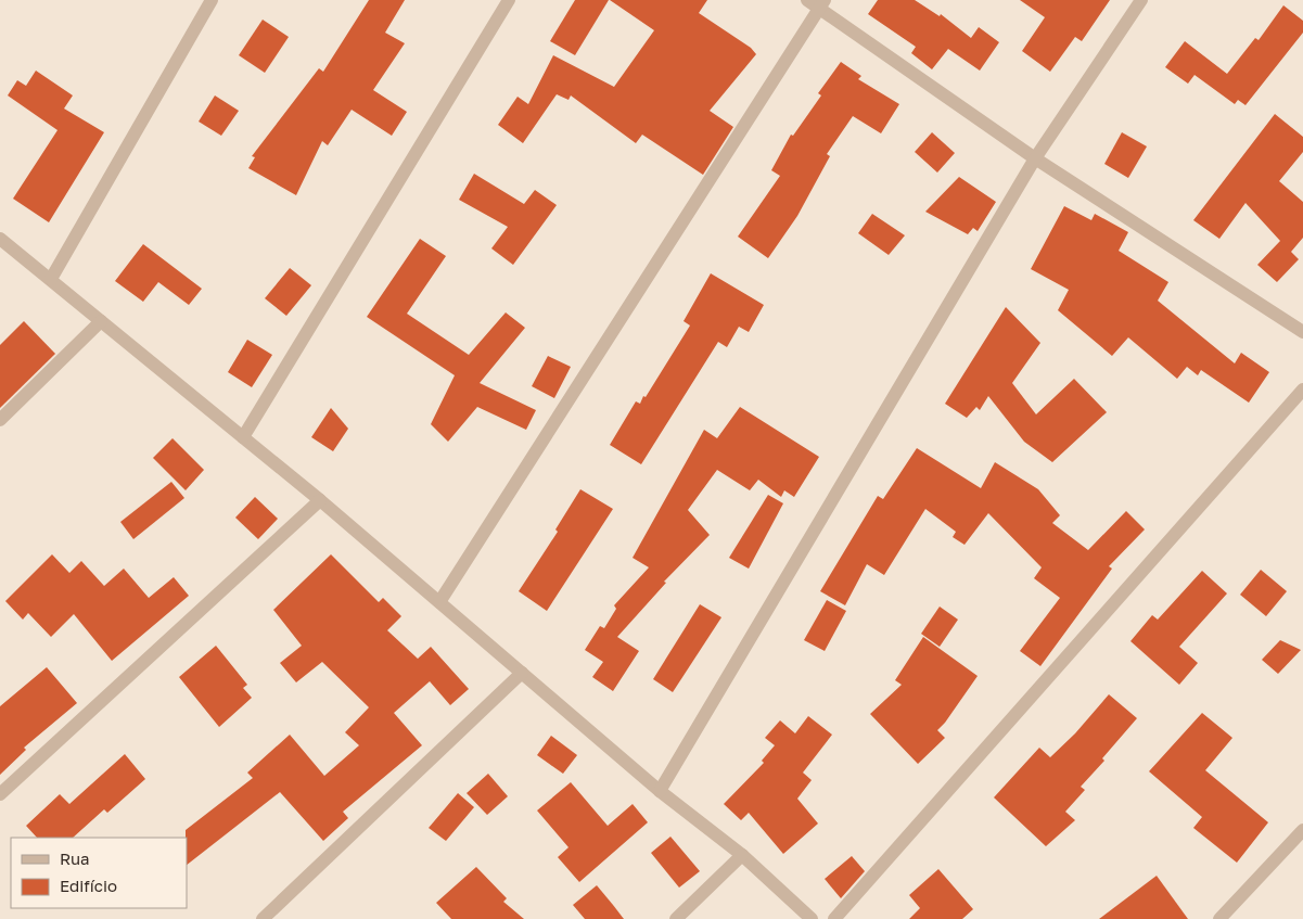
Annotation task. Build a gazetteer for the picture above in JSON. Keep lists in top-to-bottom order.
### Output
{
  "legend": ["Rua", "Edifício"]
}
